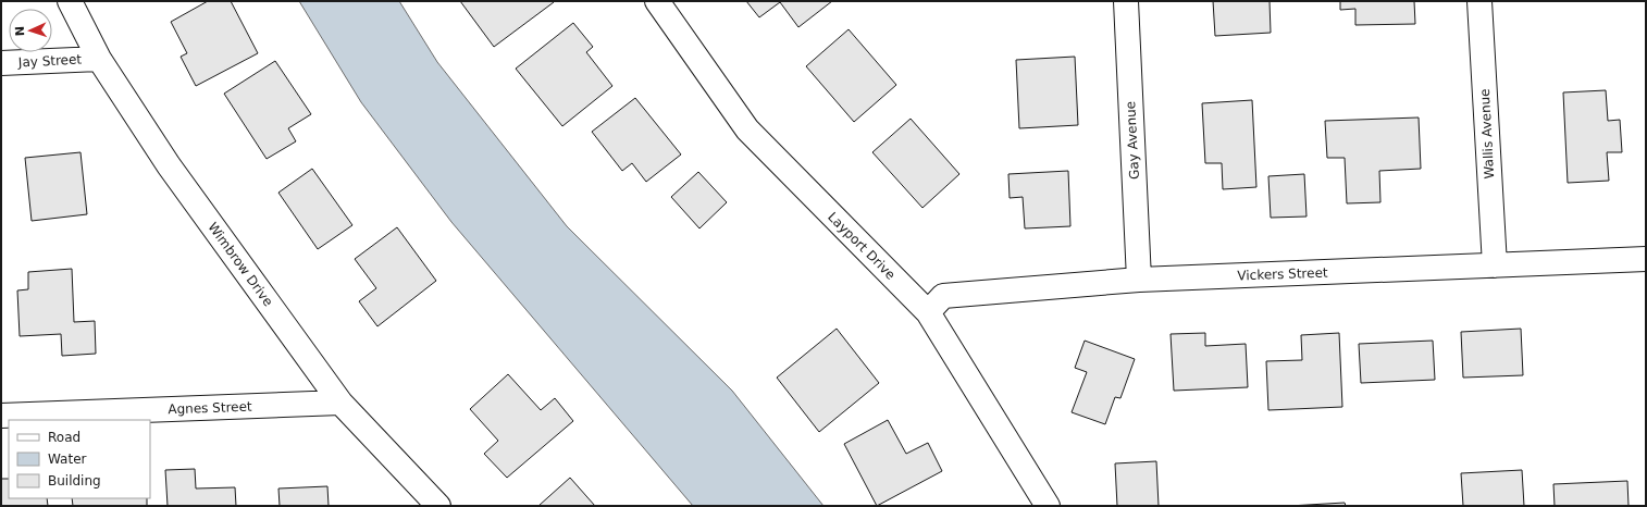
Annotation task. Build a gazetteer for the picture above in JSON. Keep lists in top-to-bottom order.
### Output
{
  "streets": {
    "street": [
      "Jay Street",
      "Wallis Avenue",
      "Gay Avenue",
      "Layport Drive",
      "Wimbrow Drive",
      "Vickers Street",
      "Agnes Street"
    ]
  },
  "crossings": [
    ["Jay Street", "Wimbrow Drive"],
    ["Wallis Avenue", "Vickers Street"],
    ["Gay Avenue", "Vickers Street"],
    ["Layport Drive", "Vickers Street"],
    ["Wimbrow Drive", "Agnes Street"]
  ],
  "legend": ["Road", "Water", "Building"],
  "north": "left"
}
